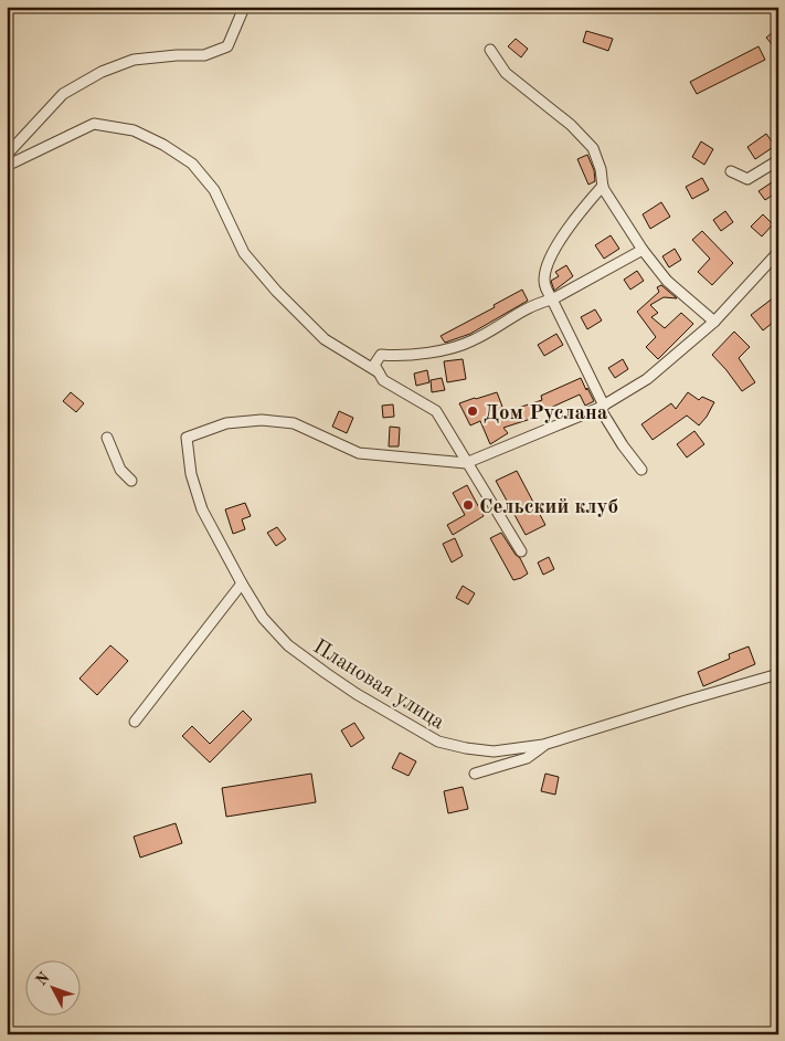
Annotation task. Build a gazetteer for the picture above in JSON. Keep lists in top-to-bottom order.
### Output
{
  "streets": {
    "street": ["Плановая улица"]
  },
  "places": ["Дом Руслана", "Сельский клуб"],
  "north": "top left"
}
